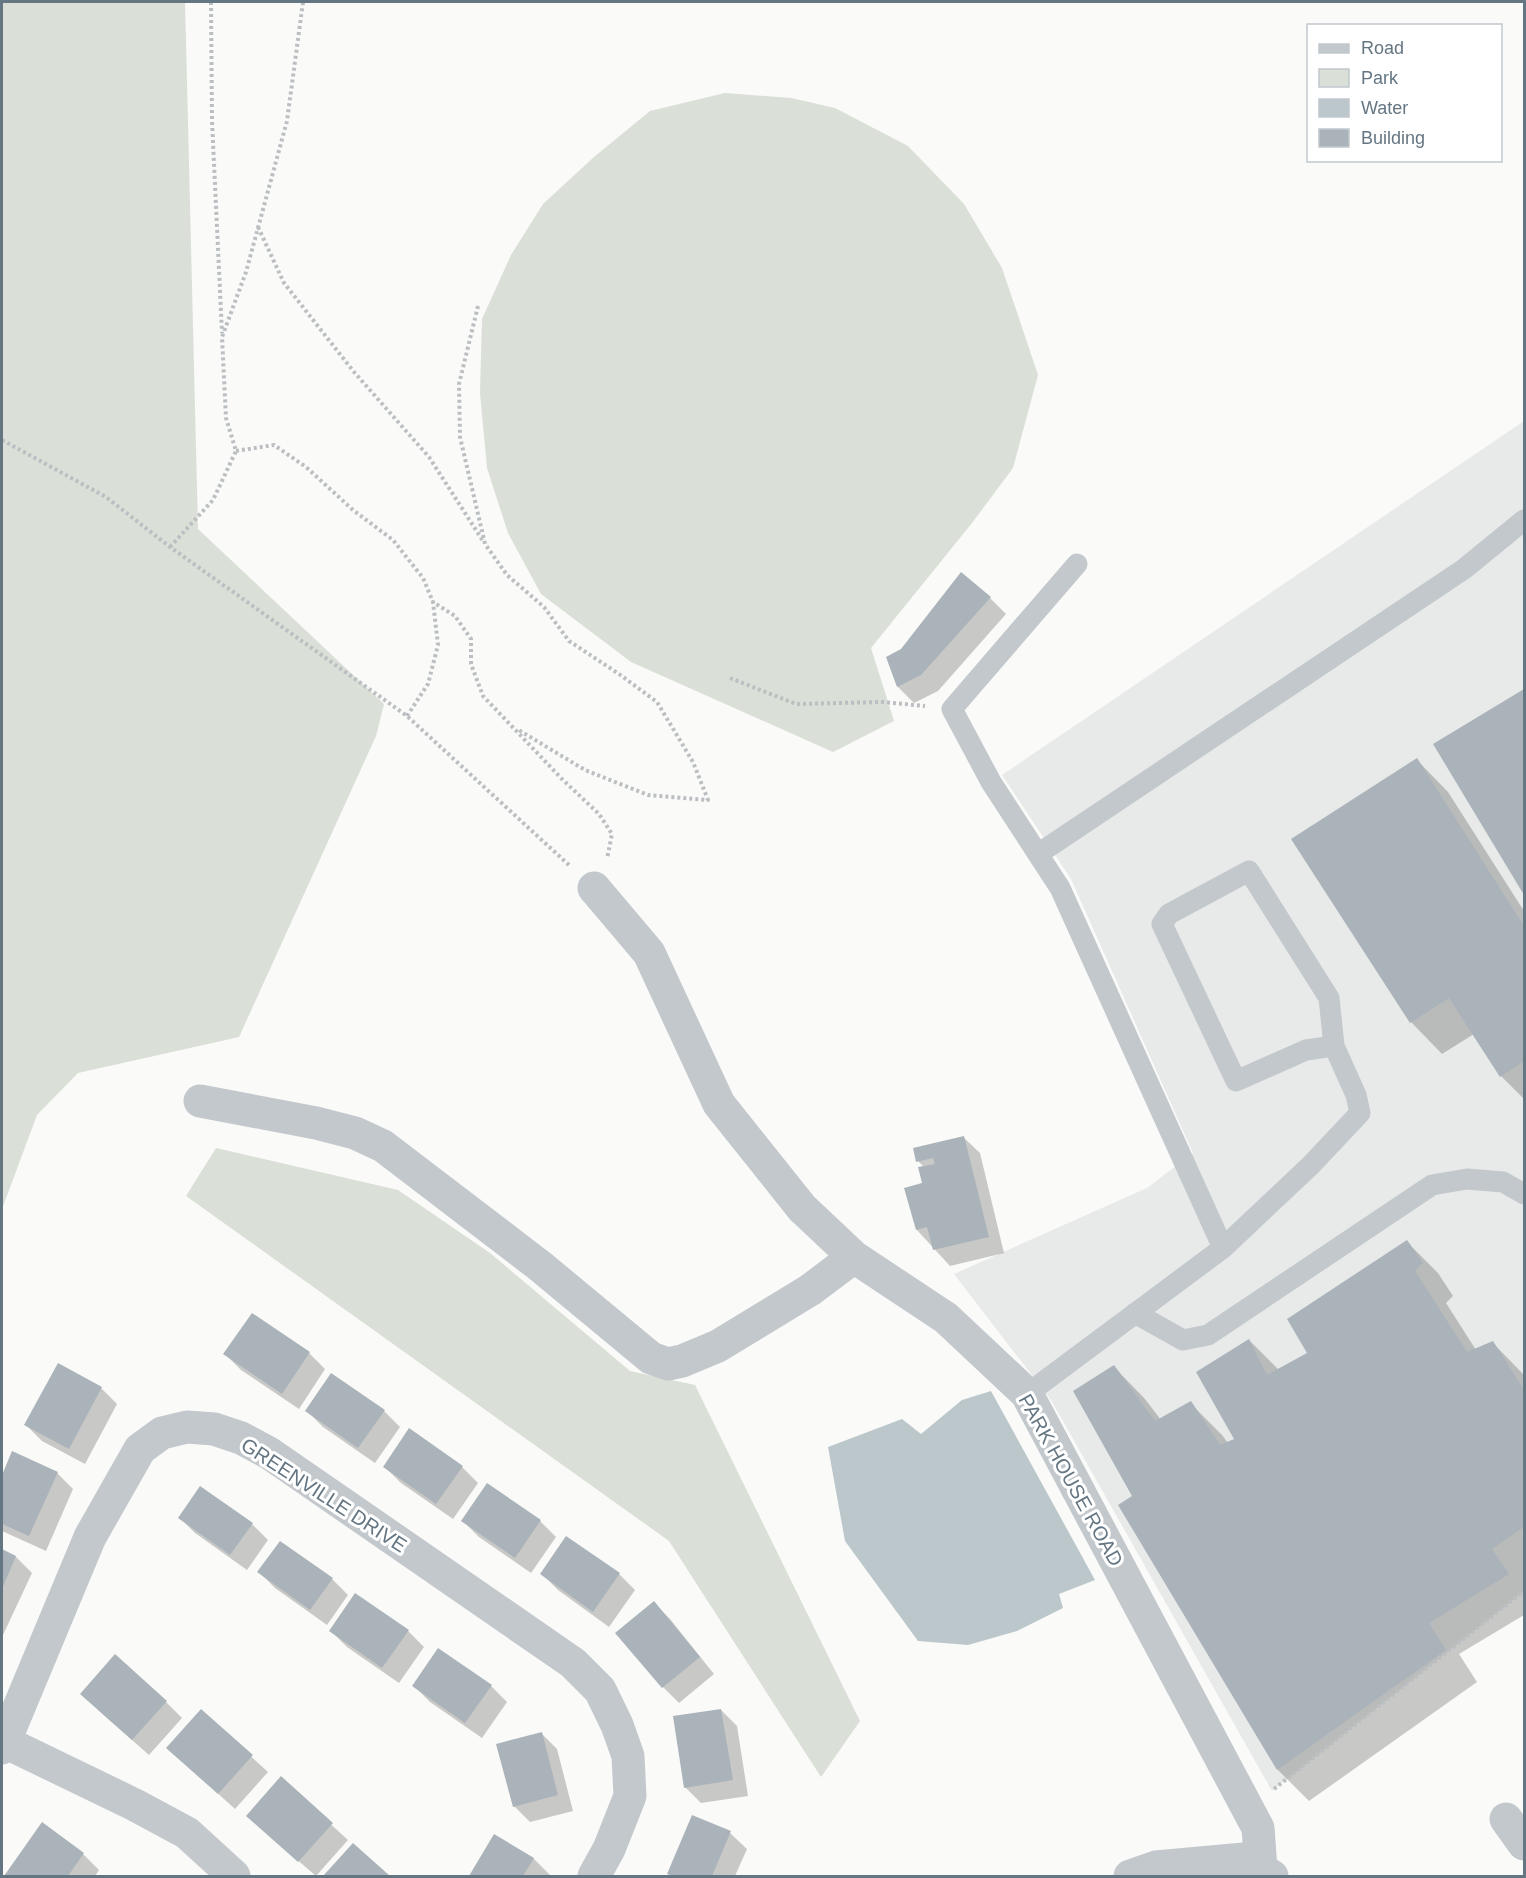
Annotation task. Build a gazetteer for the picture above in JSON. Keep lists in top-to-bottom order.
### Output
{
  "streets": {
    "street": ["PARK HOUSE ROAD", "GREENVILLE DRIVE"]
  },
  "legend": [
    "Road",
    "Park",
    "Water",
    "Building"
  ]
}
